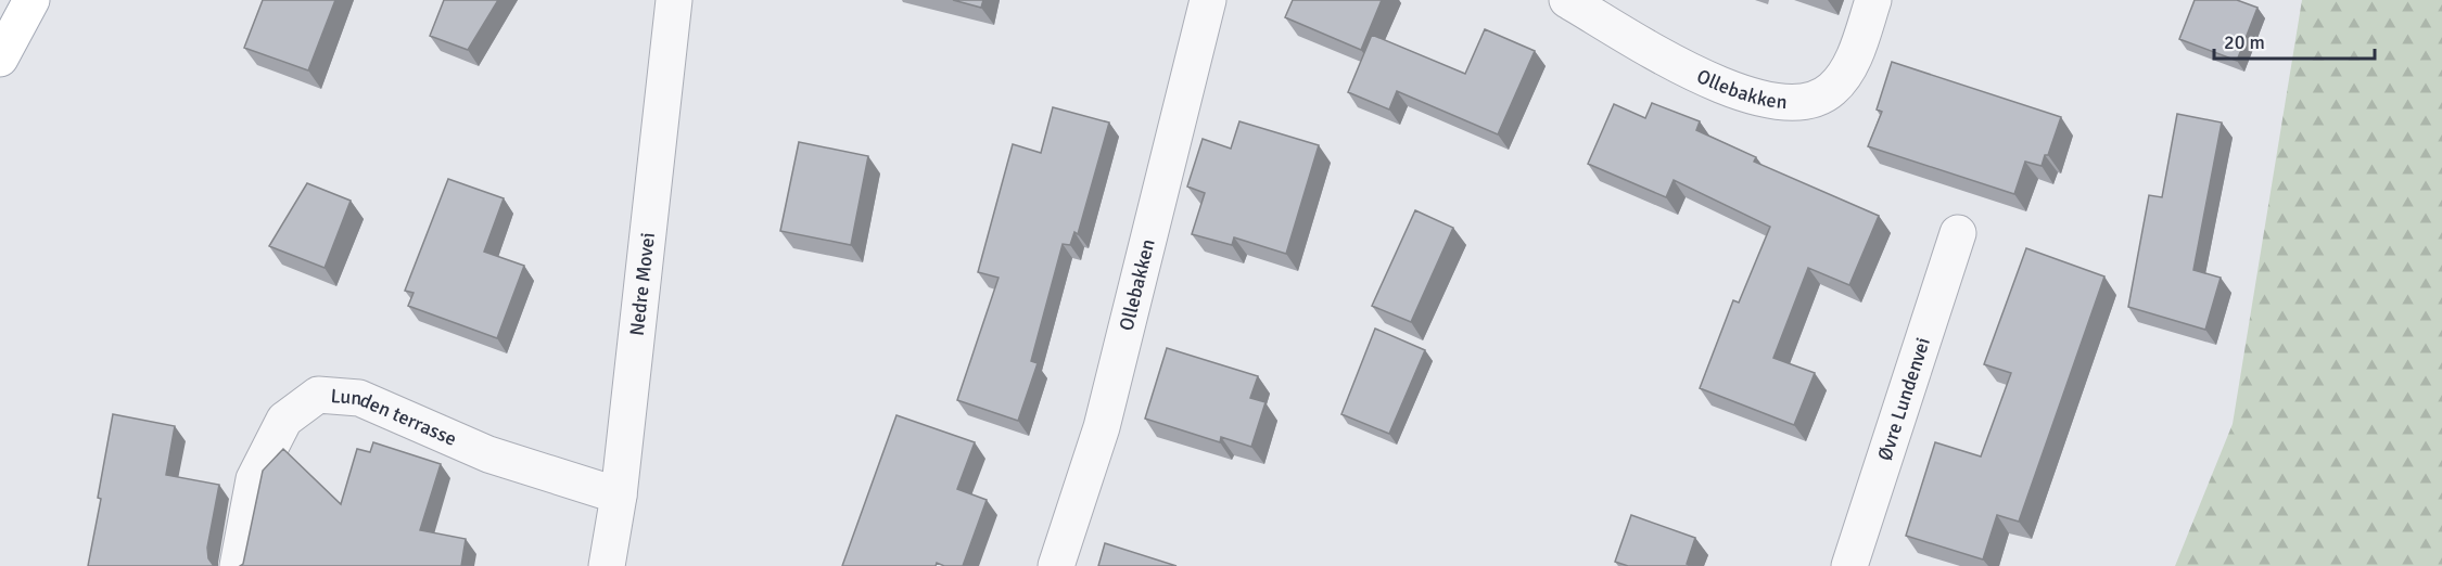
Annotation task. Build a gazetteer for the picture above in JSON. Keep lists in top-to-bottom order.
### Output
{
  "streets": {
    "street": [
      "Ollebakken",
      "Nedre Movei",
      "Øvre Lundenvei",
      "Lunden terrasse"
    ]
  },
  "crossings": [
    ["Nedre Movei", "Lunden terrasse"]
  ],
  "scale_bar": "20 m"
}
